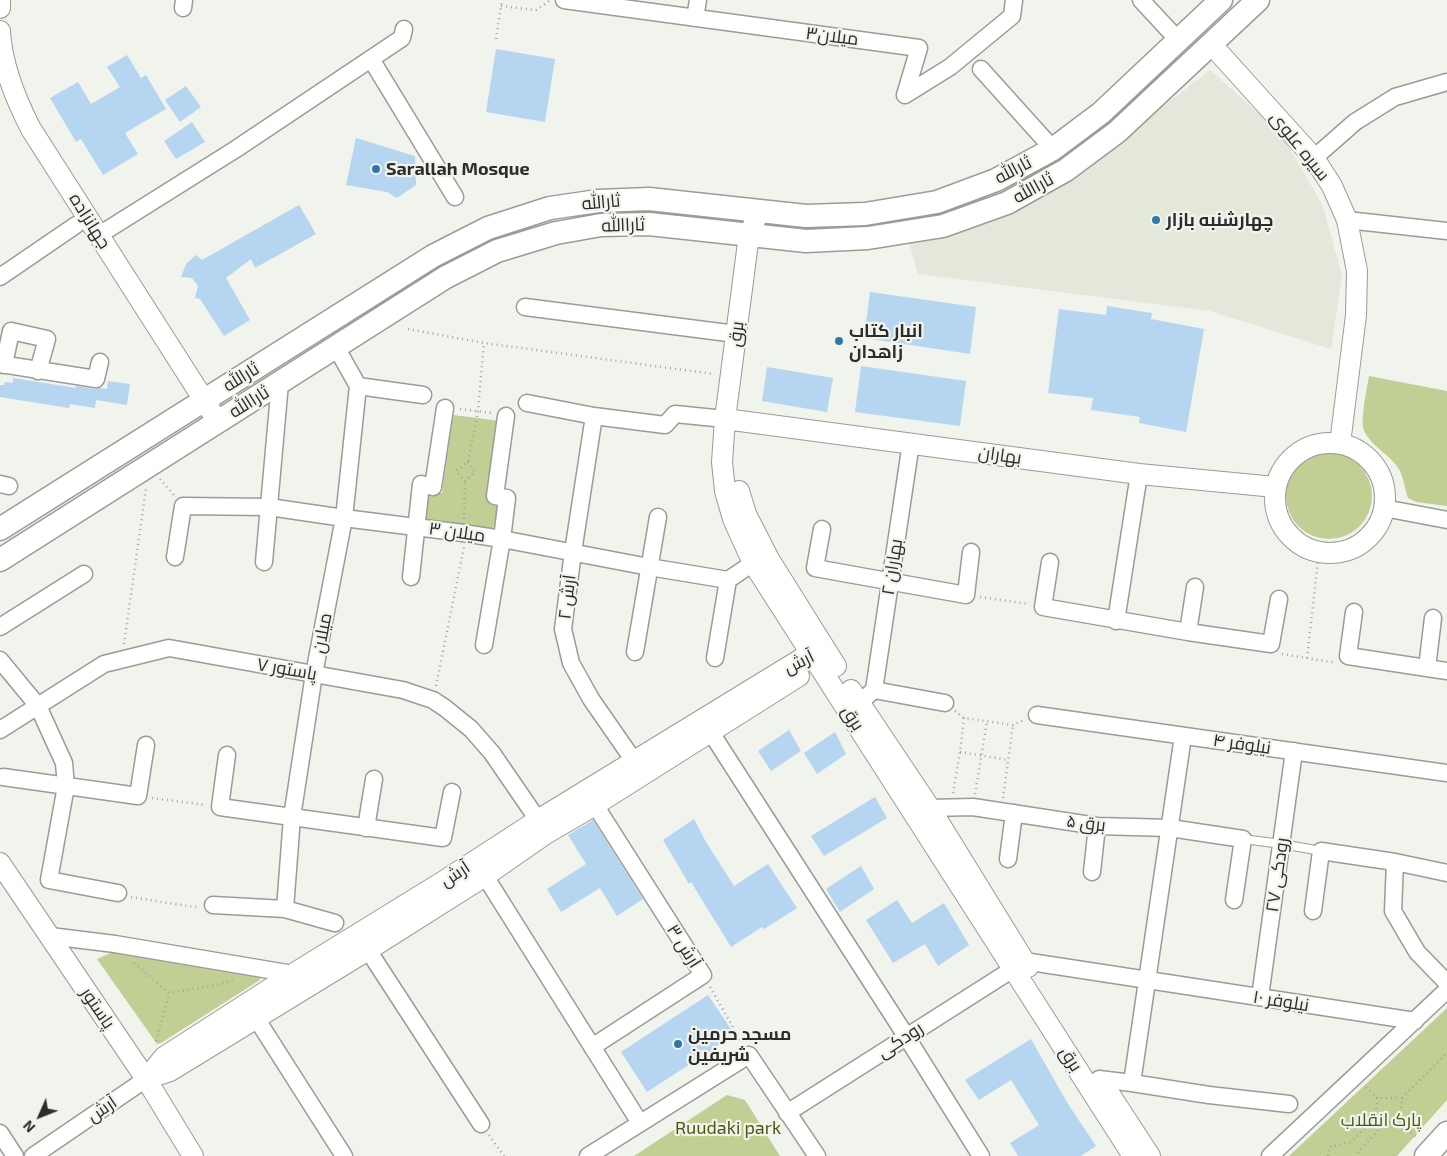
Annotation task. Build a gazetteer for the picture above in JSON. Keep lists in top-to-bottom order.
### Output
{
  "streets": {
    "main road": ["ثارالله", "ثاراالله"],
    "street": [
      "میلان۳",
      "سیره علوی",
      "جهانزاده",
      "برق",
      "بهاران",
      "میلان ۳",
      "بهاران ۲",
      "آرش ۲",
      "میلان",
      "آرش",
      "پاستور ۷",
      "نیلوفر ۴",
      "برق ۵",
      "رودکی ۲۷",
      "آرش ۳",
      "نیلوفر ۱۰",
      "پاستور",
      "رودکی"
    ]
  },
  "crossings": [
    ["سیره علوی", "ثاراالله"],
    ["سیره علوی", "بهاران"],
    ["ثارالله", "جهانزاده"],
    ["ثاراالله", "جهانزاده"],
    ["ثاراالله", "برق"],
    ["برق", "بهاران"],
    ["برق", "بهاران ۲"],
    ["برق", "آرش"],
    ["برق", "برق ۵"],
    ["برق", "نیلوفر ۱۰"],
    ["برق", "رودکی"],
    ["بهاران", "بهاران ۲"],
    ["میلان ۳", "آرش ۲"],
    ["میلان ۳", "میلان"],
    ["آرش ۲", "آرش"],
    ["میلان", "پاستور ۷"],
    ["آرش", "پاستور ۷"],
    ["آرش", "آرش ۳"],
    ["آرش", "پاستور"],
    ["نیلوفر ۴", "رودکی ۲۷"],
    ["رودکی ۲۷", "نیلوفر ۱۰"],
    ["نیلوفر ۱۰", "رودکی"]
  ],
  "parks": ["پارک انقلاب", "Ruudaki park"],
  "places": [
    "Sarallah Mosque",
    "چهارشنبه بازار",
    "انبار کتاب زاهدان",
    "مسجد حرمین شریفین"
  ],
  "north": "bottom left"
}
